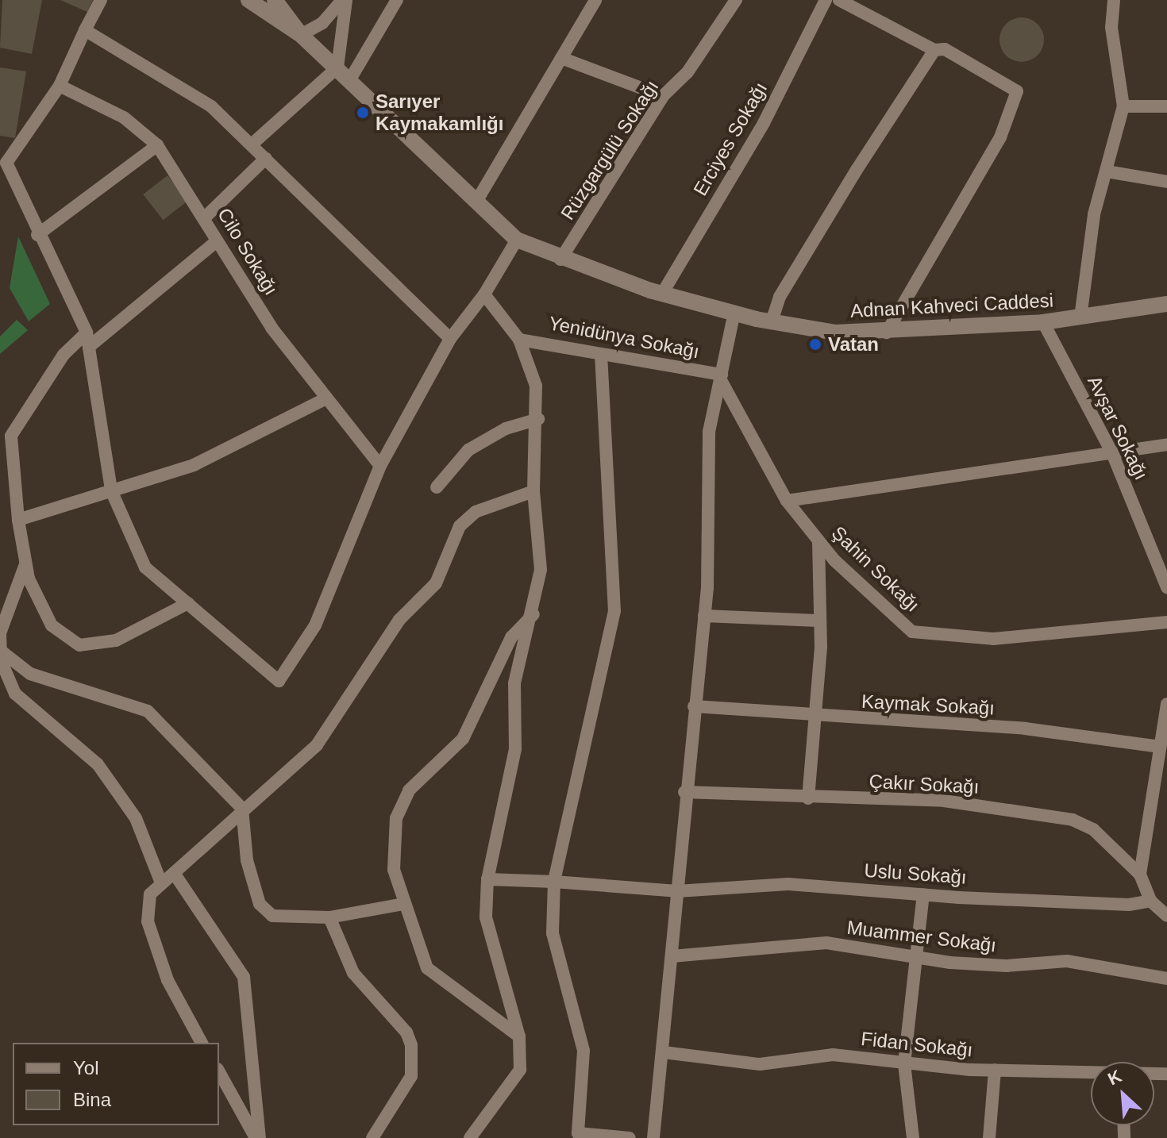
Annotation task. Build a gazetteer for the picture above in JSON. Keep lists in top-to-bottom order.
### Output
{
  "streets": {
    "main road": ["Adnan Kahveci Caddesi"],
    "street": [
      "Erciyes Sokağı",
      "Rüzgargülü Sokağı",
      "Cilo Sokağı",
      "Yenidünya Sokağı",
      "Avşar Sokağı",
      "Şahin Sokağı",
      "Kaymak Sokağı",
      "Çakır Sokağı",
      "Uslu Sokağı",
      "Muammer Sokağı",
      "Fidan Sokağı"
    ]
  },
  "crossings": [
    ["Erciyes Sokağı", "Adnan Kahveci Caddesi"],
    ["Rüzgargülü Sokağı", "Adnan Kahveci Caddesi"],
    ["Adnan Kahveci Caddesi", "Avşar Sokağı"],
    ["Yenidünya Sokağı", "Şahin Sokağı"]
  ],
  "places": ["Sarıyer Kaymakamlığı", "Vatan"],
  "legend": ["Yol", "Bina"],
  "north": "top left"
}
